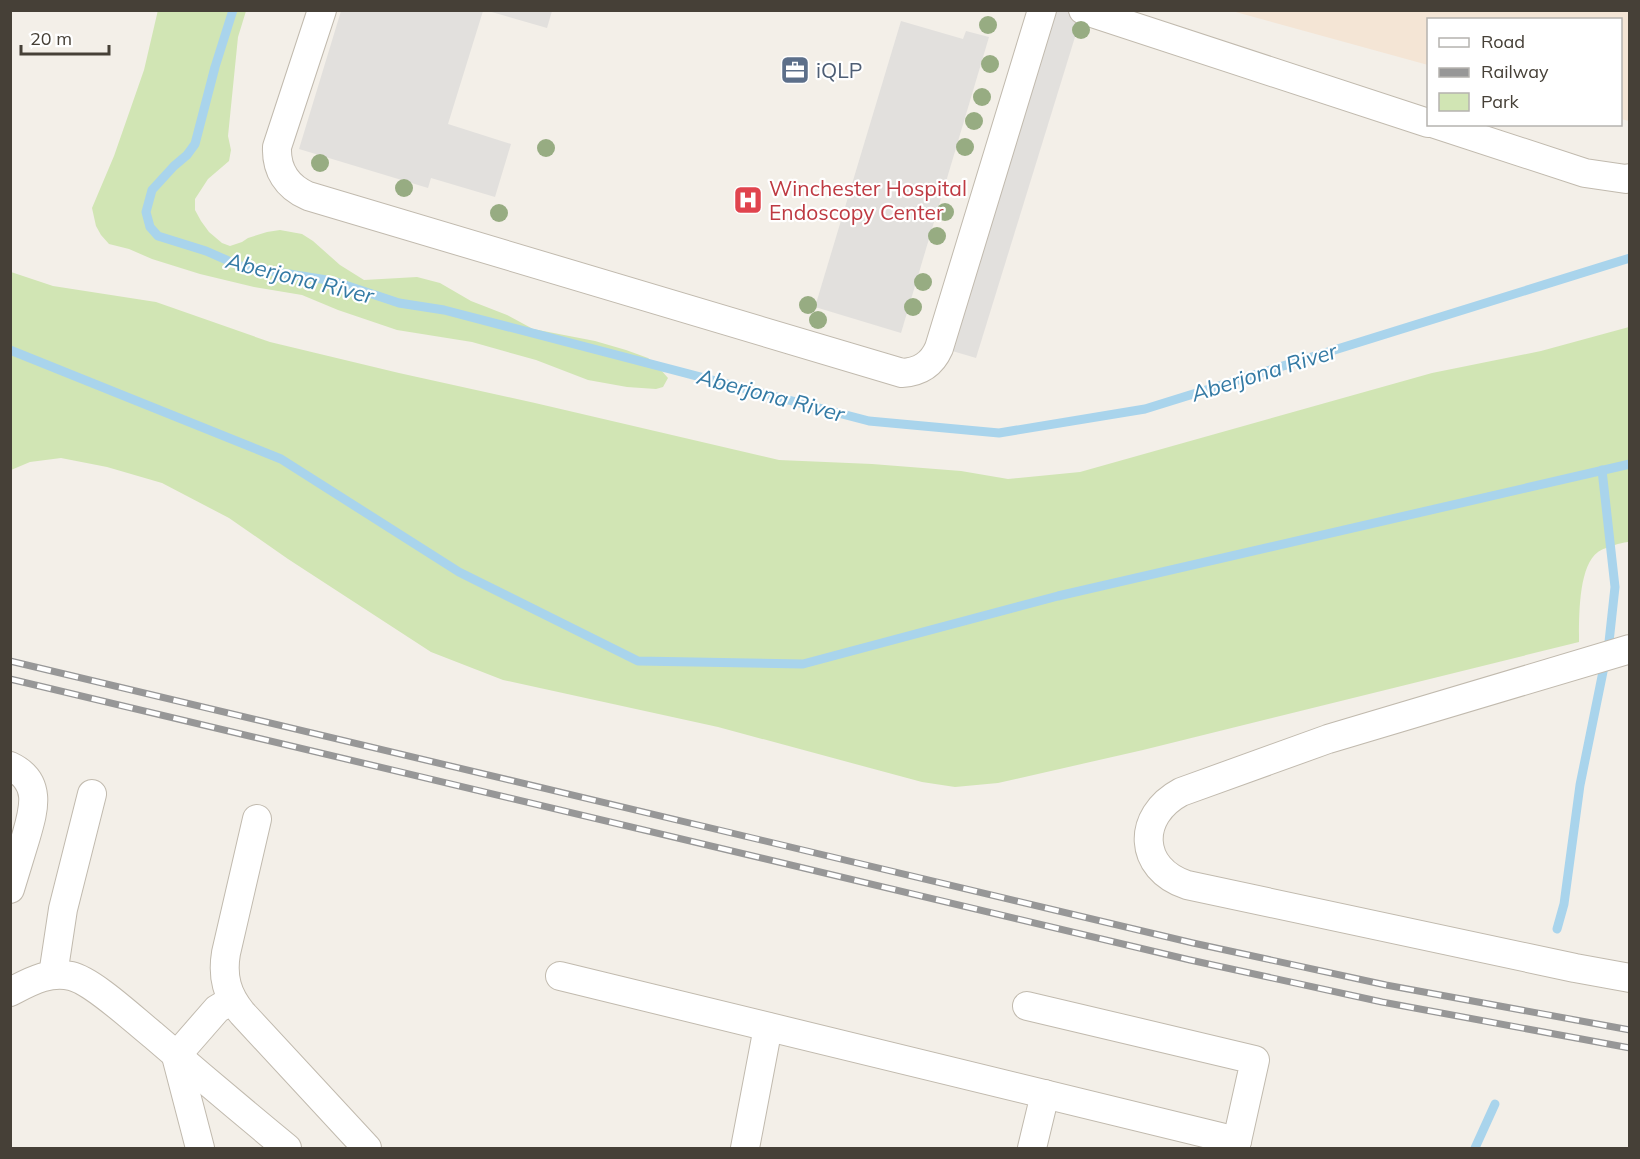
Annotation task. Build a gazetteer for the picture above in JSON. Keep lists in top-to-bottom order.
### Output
{
  "water": ["Aberjona River"],
  "places": {
    "office": ["iQLP"],
    "hospital": ["Winchester Hospital Endoscopy Center"]
  },
  "legend": ["Road", "Railway", "Park"],
  "scale_bar": "20 m"
}
